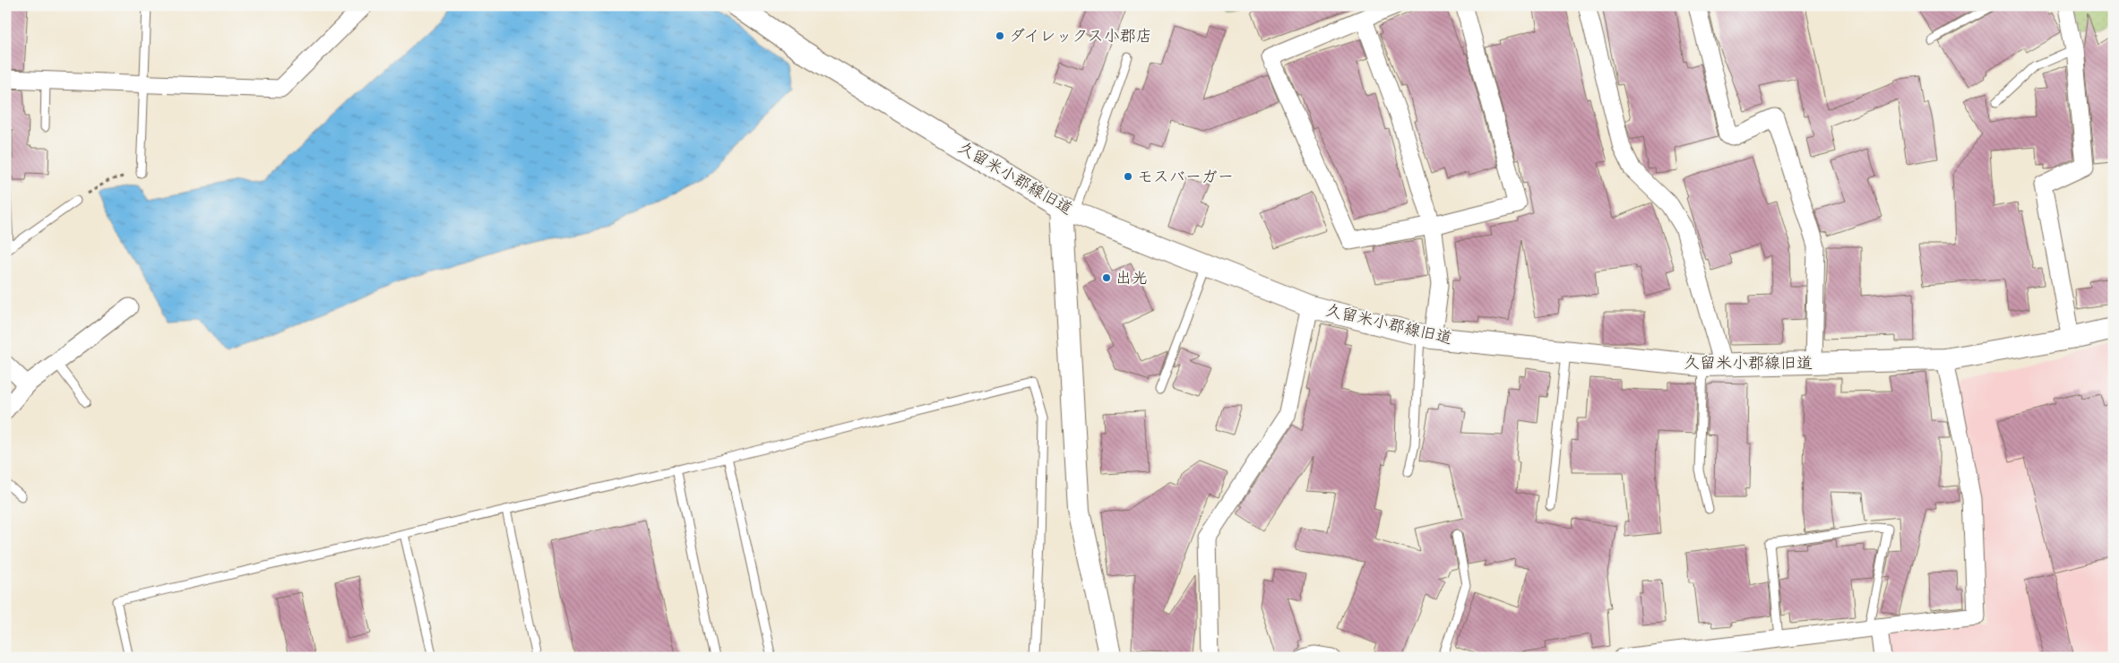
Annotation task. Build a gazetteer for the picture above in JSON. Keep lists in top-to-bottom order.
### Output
{
  "streets": {
    "street": ["久留米小郡線旧道"]
  },
  "places": ["ダイレックス小郡店", "モスバーガー", "出光"]
}
